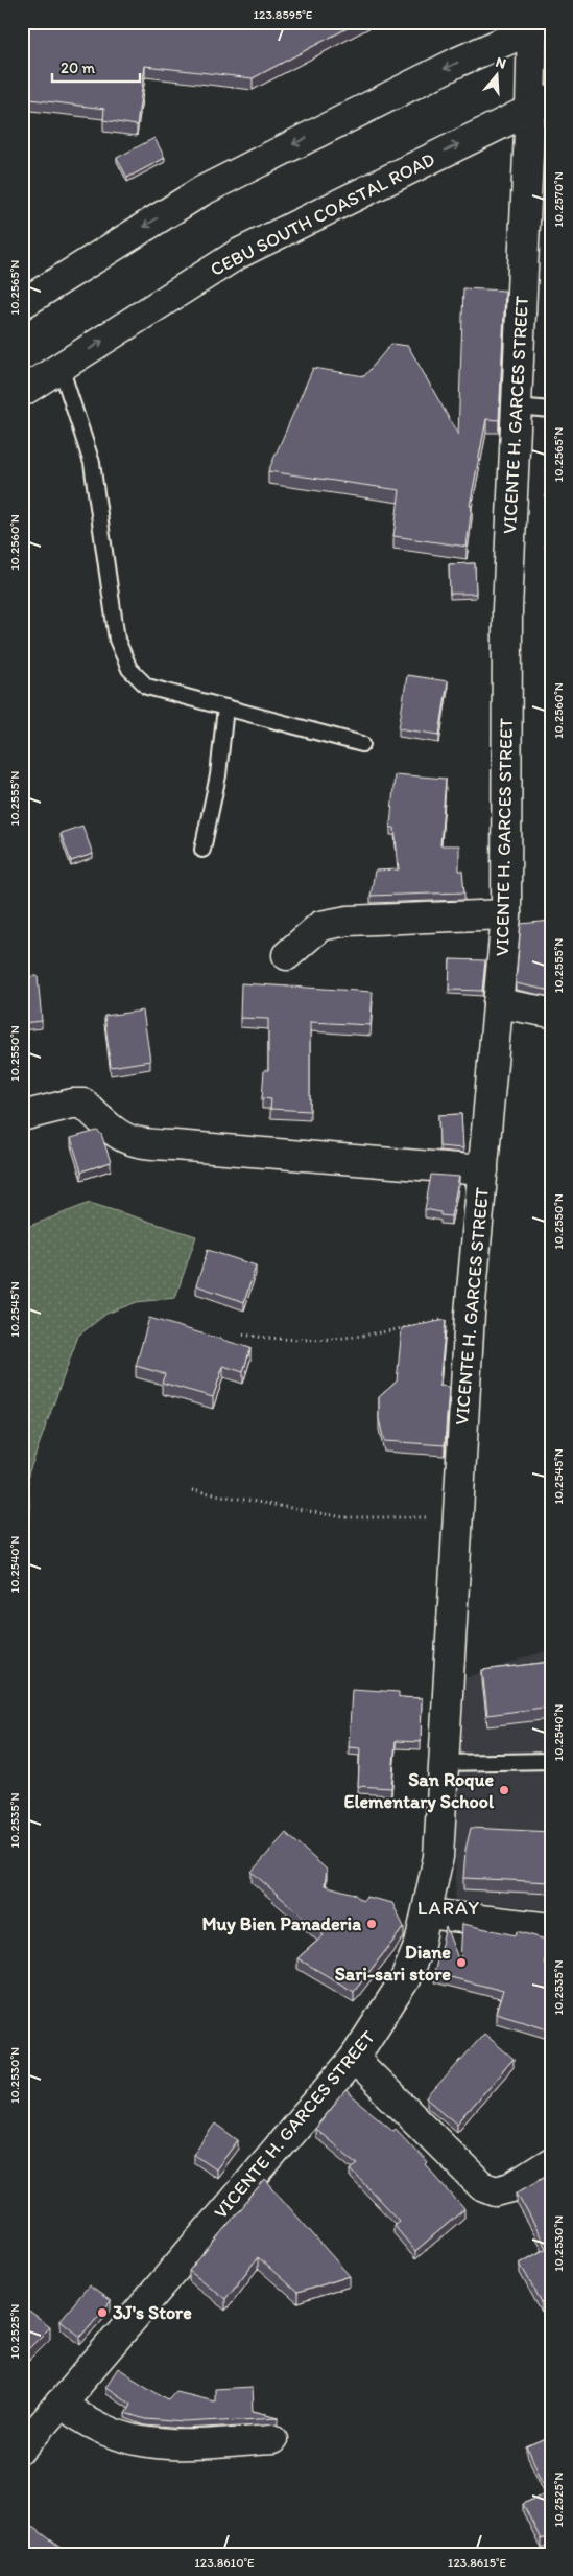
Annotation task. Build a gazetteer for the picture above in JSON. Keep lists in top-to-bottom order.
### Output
{
  "streets": {
    "main road": ["CEBU SOUTH COASTAL ROAD", "VICENTE H. GARCES STREET"]
  },
  "crossings": [
    ["CEBU SOUTH COASTAL ROAD", "VICENTE H. GARCES STREET"]
  ],
  "districts": ["LARAY"],
  "places": [
    "San Roque Elementary School",
    "Muy Bien Panaderia",
    "Diane Sari-sari store",
    "3J's Store"
  ],
  "scale_bar": "20 m",
  "north": "top",
  "coordinates": [
    "123.8595°E",
    "10.2570°N",
    "10.2565°N",
    "10.2560°N",
    "10.2555°N",
    "10.2550°N",
    "10.2545°N",
    "10.2540°N",
    "10.2535°N",
    "10.2530°N",
    "10.2525°N",
    "123.8610°E",
    "123.8615°E"
  ]
}
